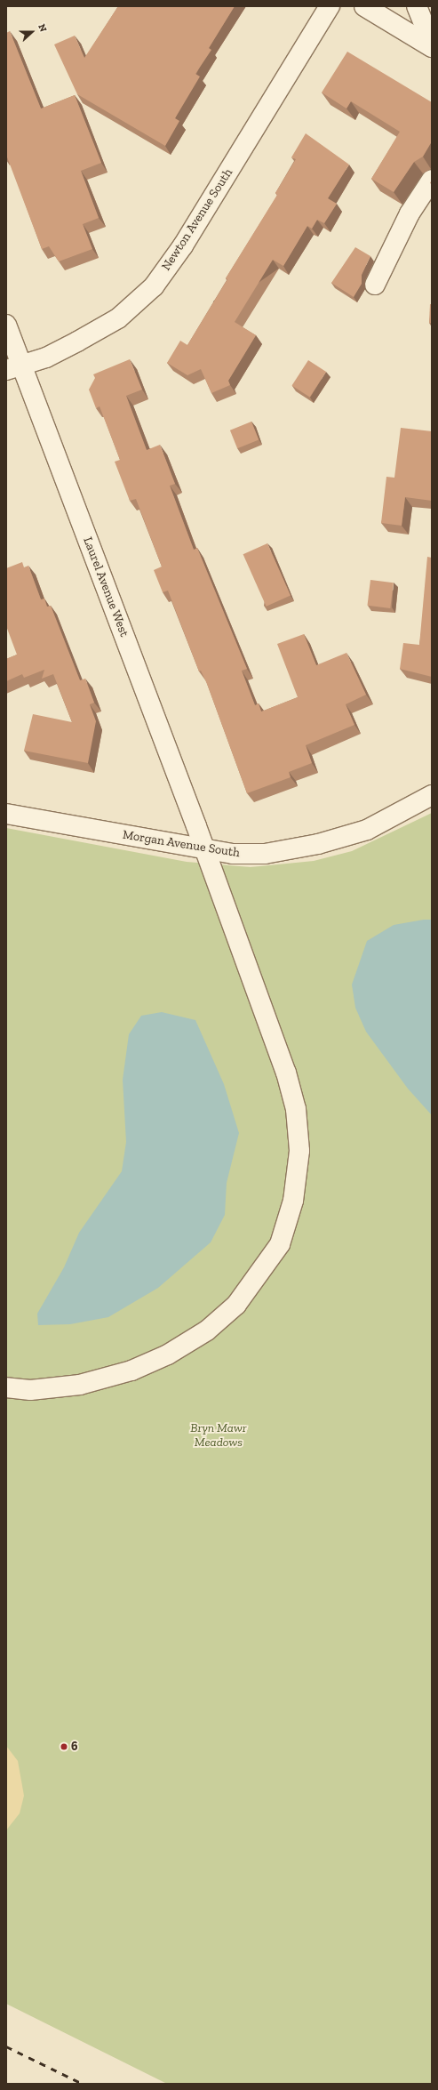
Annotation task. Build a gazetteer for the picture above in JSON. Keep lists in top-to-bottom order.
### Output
{
  "streets": {
    "street": ["Newton Avenue South", "Laurel Avenue West", "Morgan Avenue South"]
  },
  "crossings": [
    ["Newton Avenue South", "Laurel Avenue West"],
    ["Laurel Avenue West", "Morgan Avenue South"]
  ],
  "parks": ["Bryn Mawr Meadows"],
  "places": ["6"],
  "north": "right"
}
